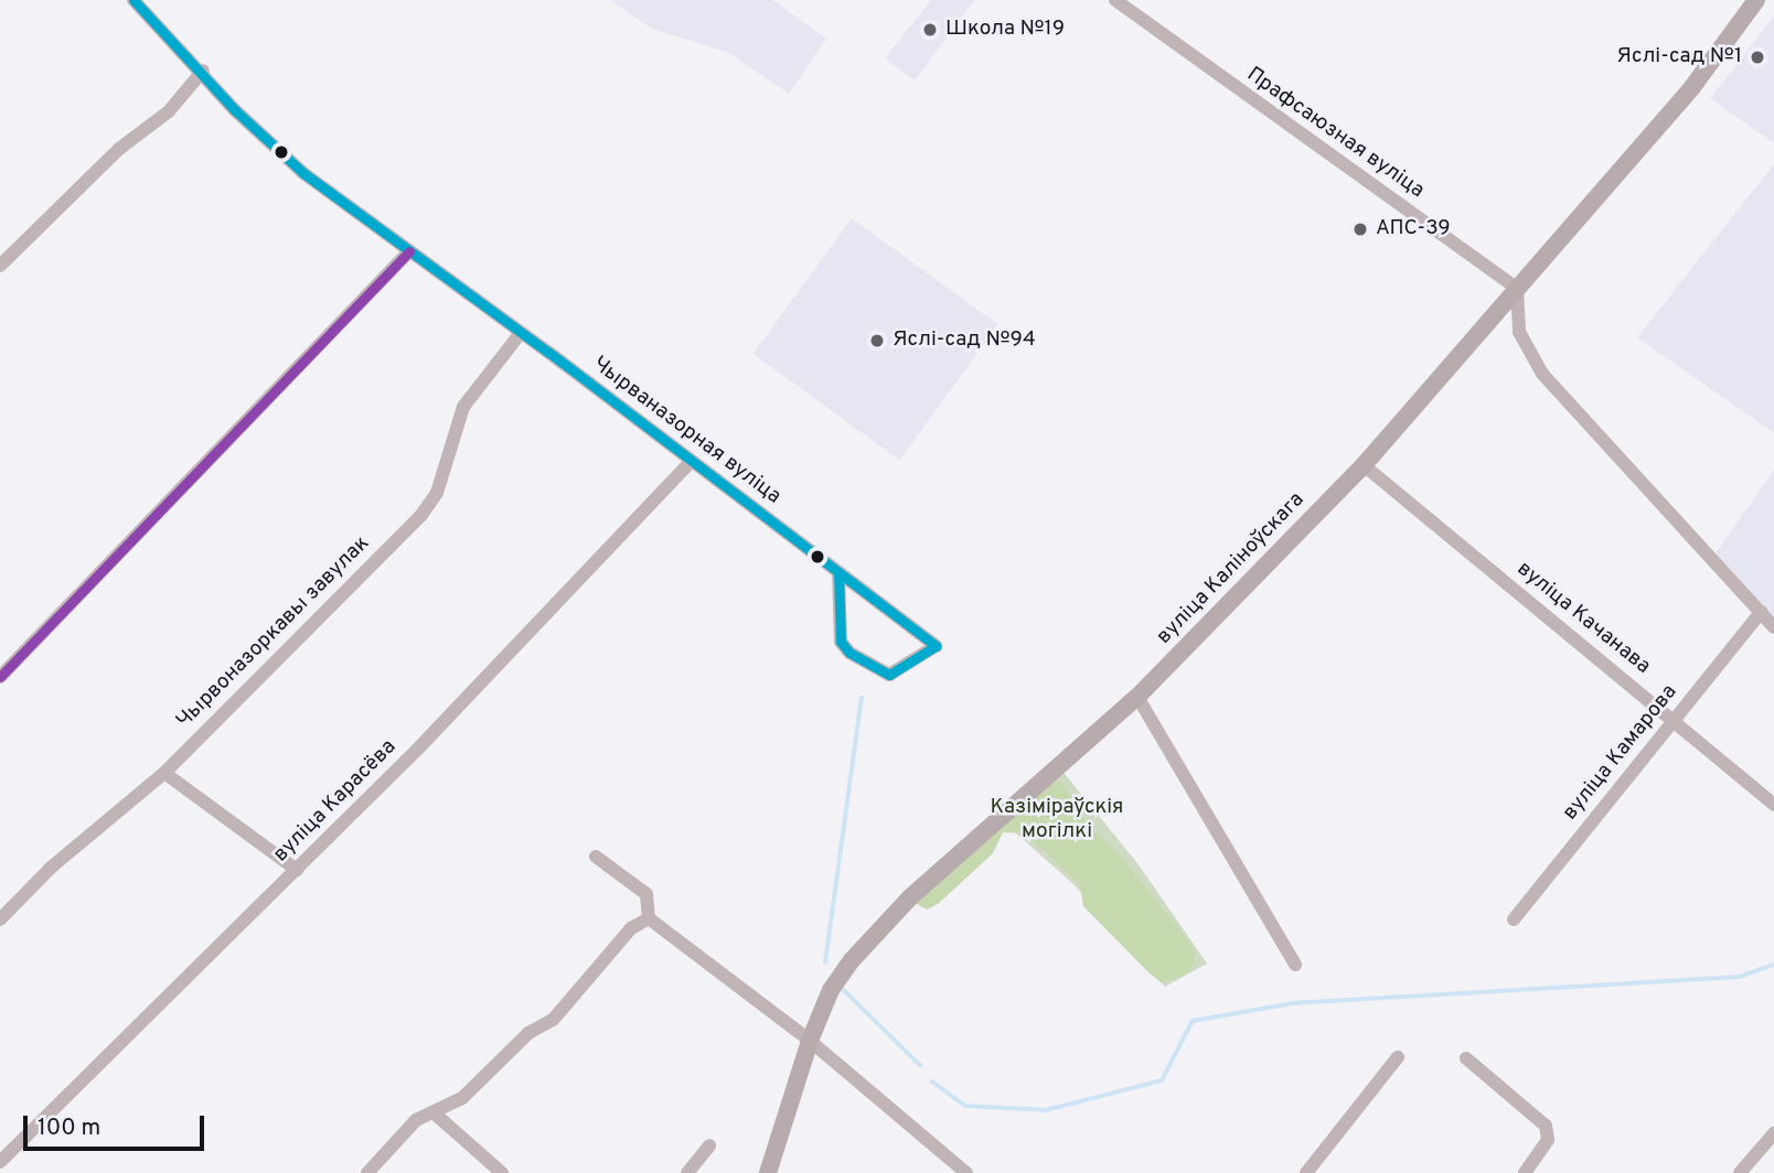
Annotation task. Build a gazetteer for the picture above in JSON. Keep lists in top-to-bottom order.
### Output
{
  "streets": {
    "main road": ["вуліца Каліноўскага"],
    "street": [
      "Прафсаюзная вуліца",
      "Чырваназорная вуліца",
      "вуліца Качанава",
      "Чырвоназоркавы завулак",
      "вуліца Камарова",
      "вуліца Карасёва"
    ]
  },
  "crossings": [
    ["Прафсаюзная вуліца", "вуліца Каліноўскага"],
    ["Чырваназорная вуліца", "Чырвоназоркавы завулак"],
    ["Чырваназорная вуліца", "вуліца Карасёва"],
    ["вуліца Каліноўскага", "вуліца Качанава"],
    ["вуліца Качанава", "вуліца Камарова"]
  ],
  "parks": ["Казіміраўскія могілкі"],
  "places": [
    "Школа №19",
    "Яслі-сад №1",
    "АПС-39",
    "Яслі-сад №94"
  ],
  "scale_bar": "100 m"
}
